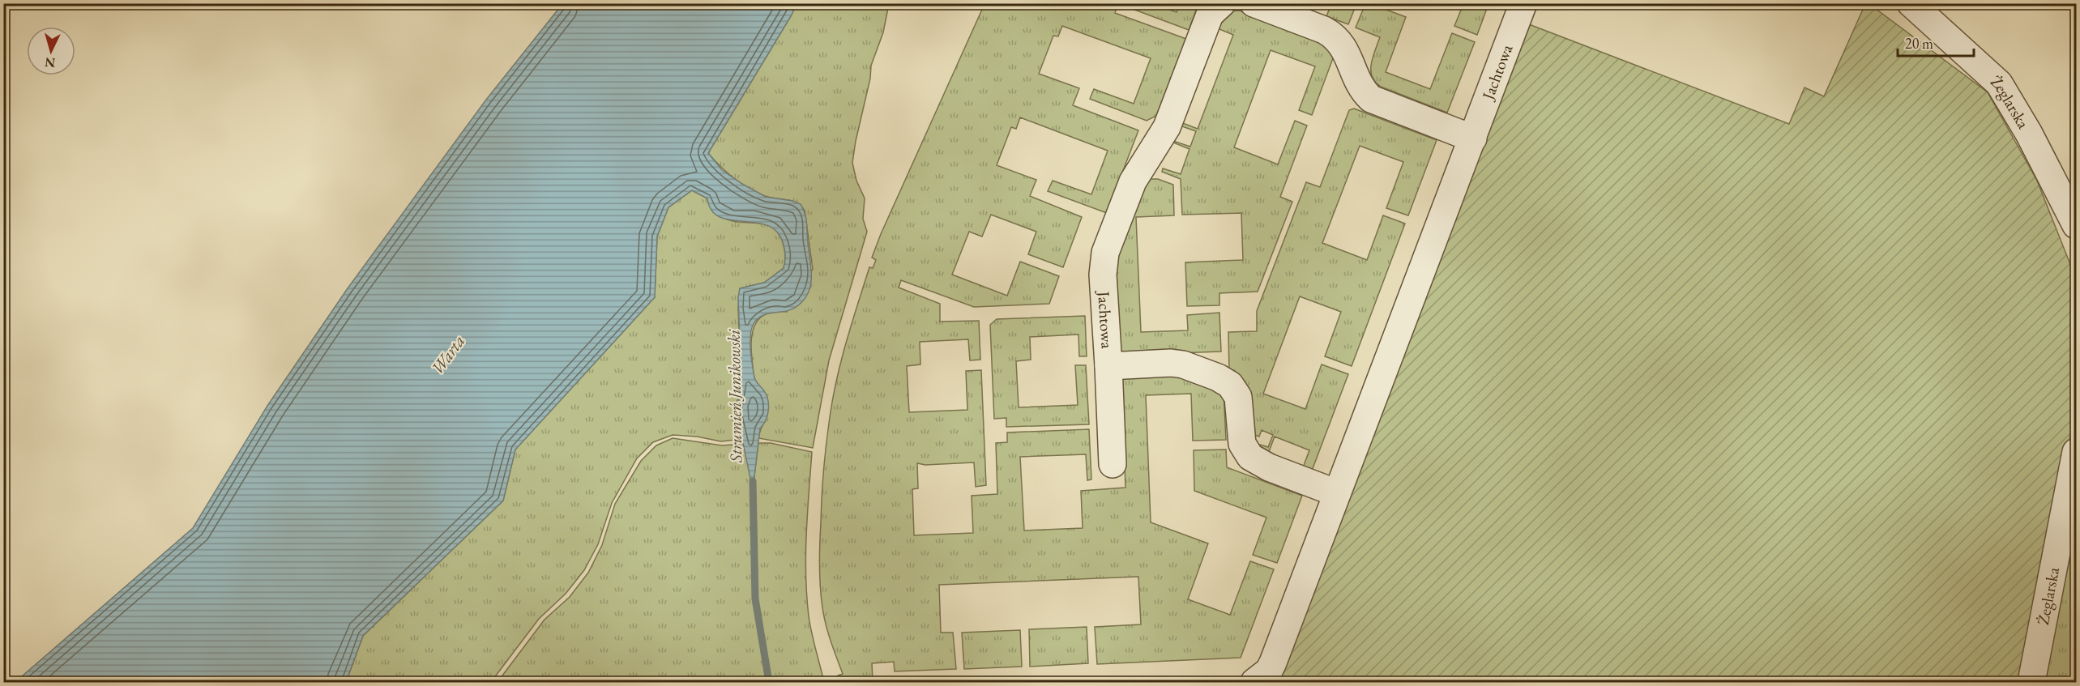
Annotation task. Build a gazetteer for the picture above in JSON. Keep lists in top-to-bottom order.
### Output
{
  "streets": {
    "street": ["Jachtowa", "Żeglarska"]
  },
  "water": ["Warta", "Strumień Junikowski"],
  "scale_bar": "20 m",
  "north": "bottom"
}
